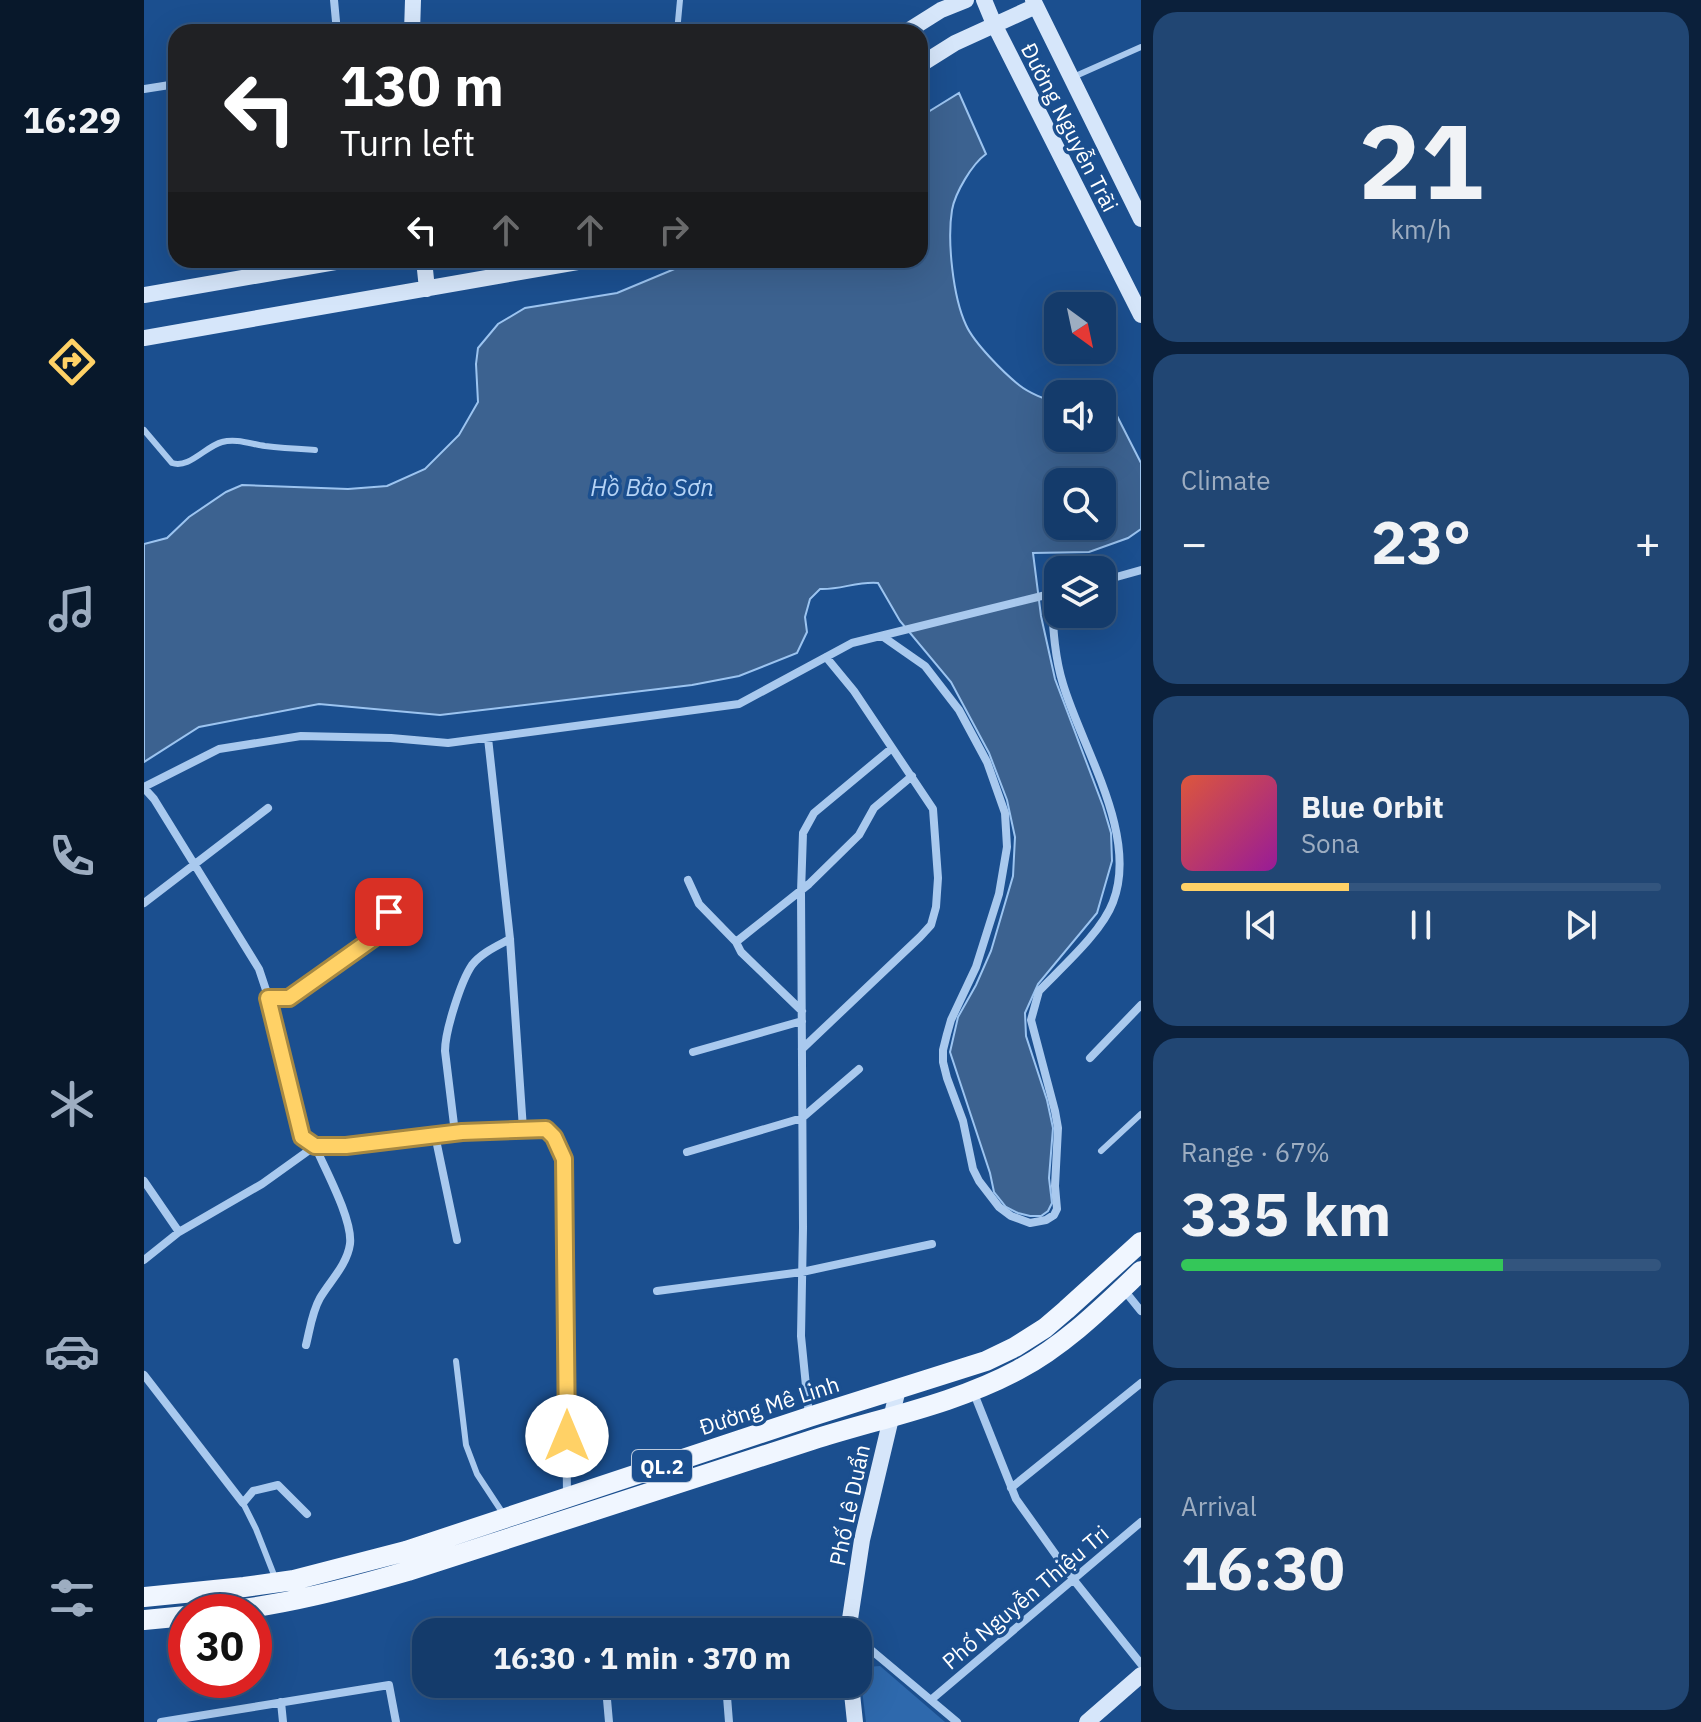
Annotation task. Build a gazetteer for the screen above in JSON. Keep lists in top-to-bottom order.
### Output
{
  "streets": {
    "main road": [
      "Đường Nguyễn Trãi",
      "Đường Mê Linh",
      "QL.2",
      "Phố Lê Duẩn"
    ],
    "street": ["Phố Nguyễn Thiệu Tri"]
  },
  "crossings": [
    ["Đường Mê Linh", "Phố Lê Duẩn"],
    ["QL.2", "Phố Lê Duẩn"]
  ],
  "water": ["Hồ Bảo Sơn"],
  "north": "bottom right",
  "page": {
    "tabs": "16:29",
    "tile": [
      ["21", "km/h"],
      "Climate",
      ["Range · 67%", "335 km"],
      ["Arrival", "16:30"]
    ],
    "turn": ["130 m", "Turn left"],
    "heat": ["−", "23°", "+"],
    "song": ["Blue Orbit", "Sona"],
    "limit": "30",
    "trip": "16:30 · 1 min · 370 m"
  }
}
